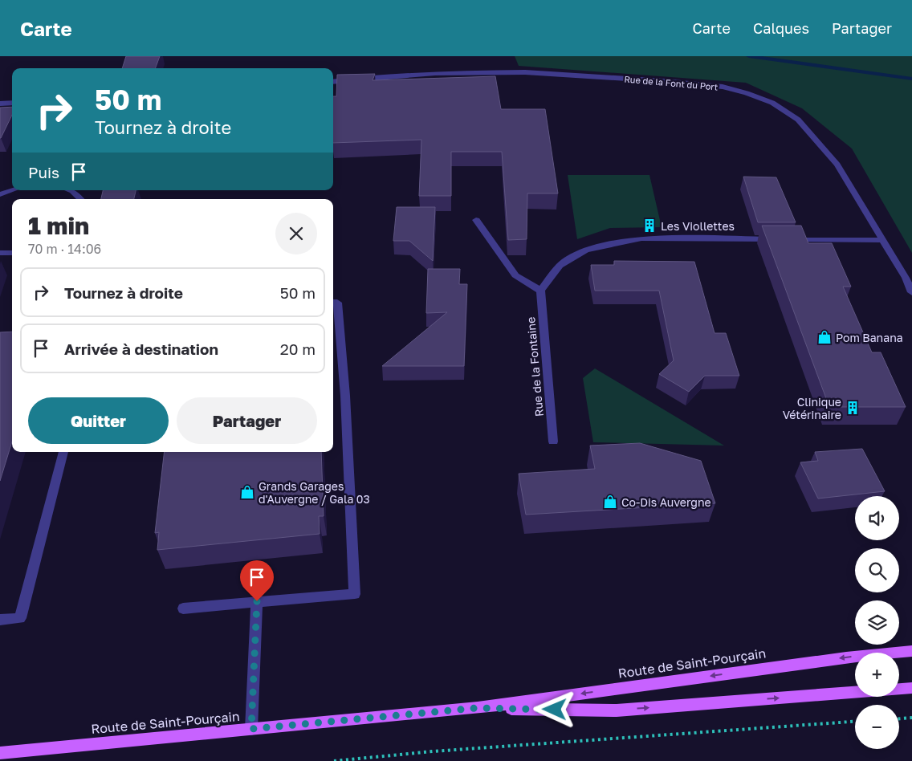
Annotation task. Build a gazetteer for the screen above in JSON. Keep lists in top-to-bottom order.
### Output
{
  "streets": {
    "main road": ["Route de Saint-Pourçain"],
    "street": ["Rue de la Font du Port", "Rue de la Fontaine"]
  },
  "places": {
    "building": ["Les Viollettes", "Clinique Vétérinaire"],
    "shop": ["Pom Banana", "Grands Garages d'Auvergne / Gala 03", "Co-Dis Auvergne"]
  },
  "page": {
    "header": "Carte",
    "nav": ["Carte", "Calques", "Partager"],
    "turn": ["50 m", "Tournez à droite"],
    "then": "Puis",
    "heading": ["1 min", "70 m · 14:06"],
    "list": [
      {
        "name": "Tournez à droite",
        "value": "50 m"
      },
      {
        "name": "Arrivée à destination",
        "value": "20 m"
      }
    ],
    "buttons": ["Quitter", "Partager"],
    "map_buttons": ["+", "−"]
  }
}
